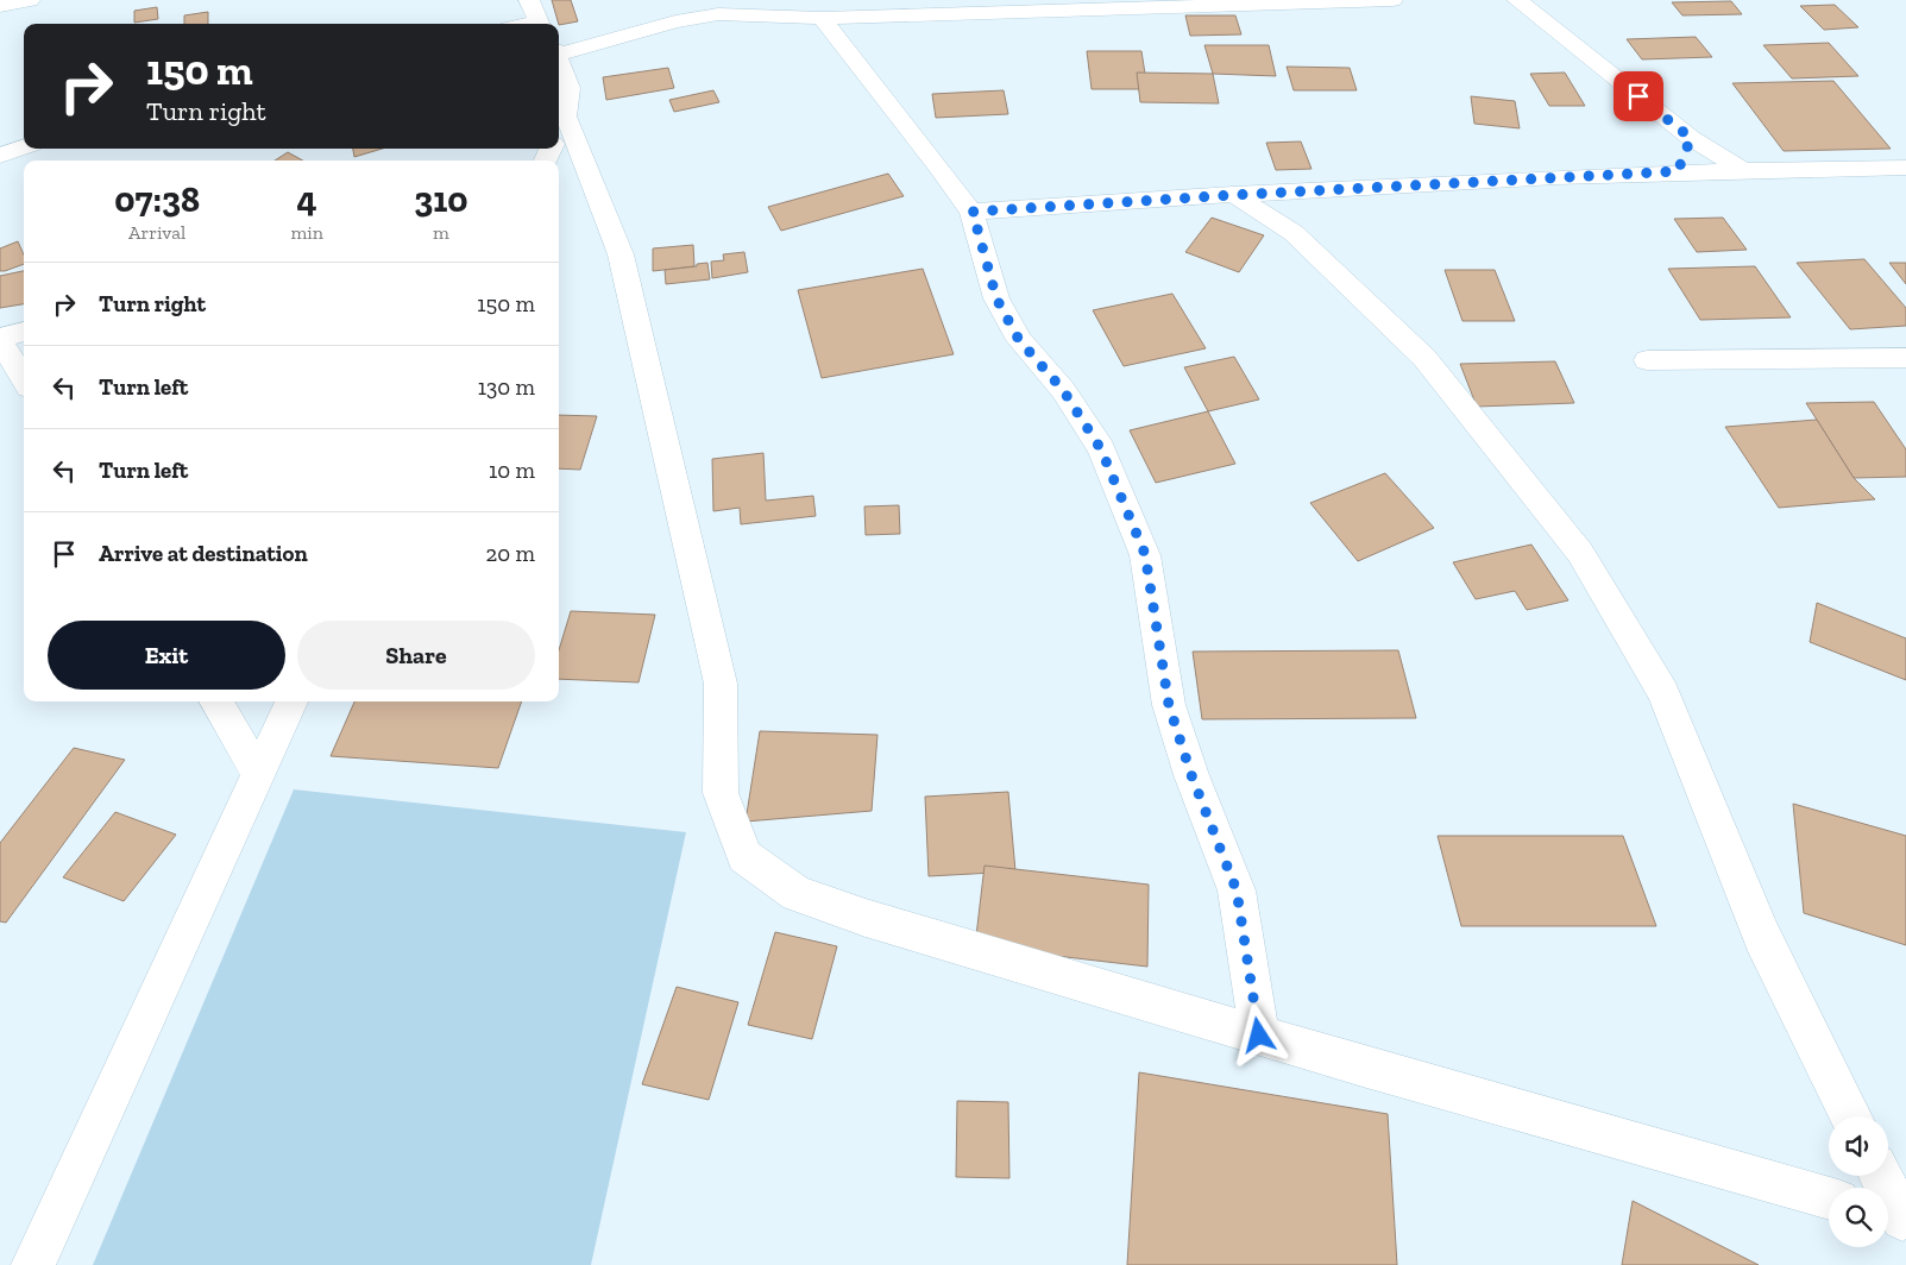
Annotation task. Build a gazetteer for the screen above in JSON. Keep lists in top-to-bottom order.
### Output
{
  "page": {
    "turn": ["150 m", "Turn right"],
    "eta": [
      "07:38",
      "Arrival",
      "4",
      "min",
      "310",
      "m"
    ],
    "list": [
      {
        "name": "Turn right",
        "value": "150 m"
      },
      {
        "name": "Turn left",
        "value": "130 m"
      },
      {
        "name": "Turn left",
        "value": "10 m"
      },
      {
        "name": "Arrive at destination",
        "value": "20 m"
      }
    ],
    "buttons": ["Exit", "Share"]
  }
}
